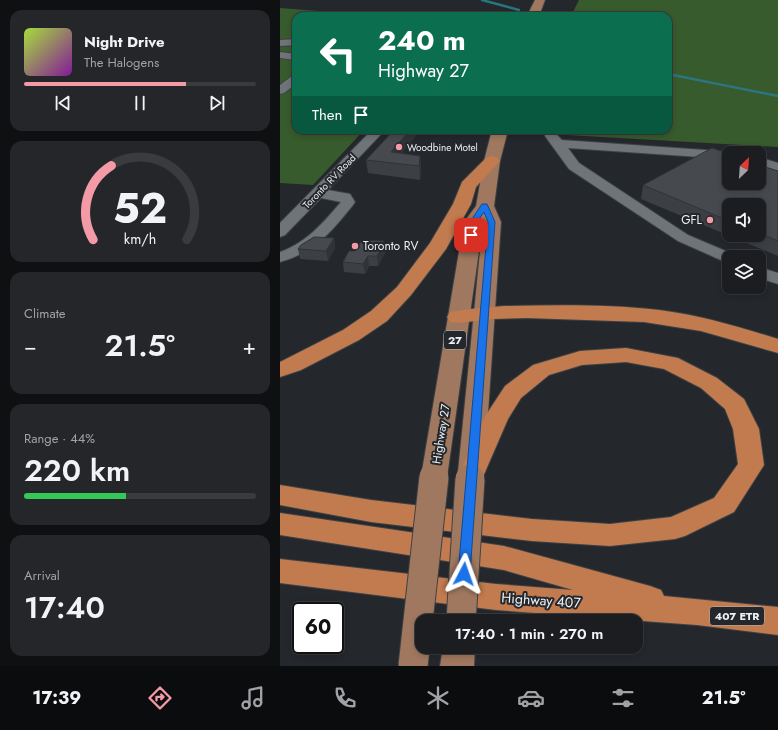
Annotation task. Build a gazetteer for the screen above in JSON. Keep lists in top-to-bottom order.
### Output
{
  "streets": {
    "highway": ["Highway 407", "407 ETR"],
    "main road": ["27", "Highway 27"],
    "lane": ["Toronto RV Road"]
  },
  "places": ["Woodbine Motel", "GFL", "Toronto RV"],
  "north": "top right",
  "page": {
    "turn": ["240 m", "Highway 27"],
    "song": ["Night Drive", "The Halogens"],
    "then": "Then",
    "tile": [
      "Climate",
      ["Range · 44%", "220 km"],
      ["Arrival", "17:40"]
    ],
    "heat": ["−", "21.5°", "+"],
    "limit": "60",
    "trip": "17:40 · 1 min · 270 m",
    "tabs": ["17:39", "21.5°"],
    "gauge": ["52", "km/h"]
  }
}
